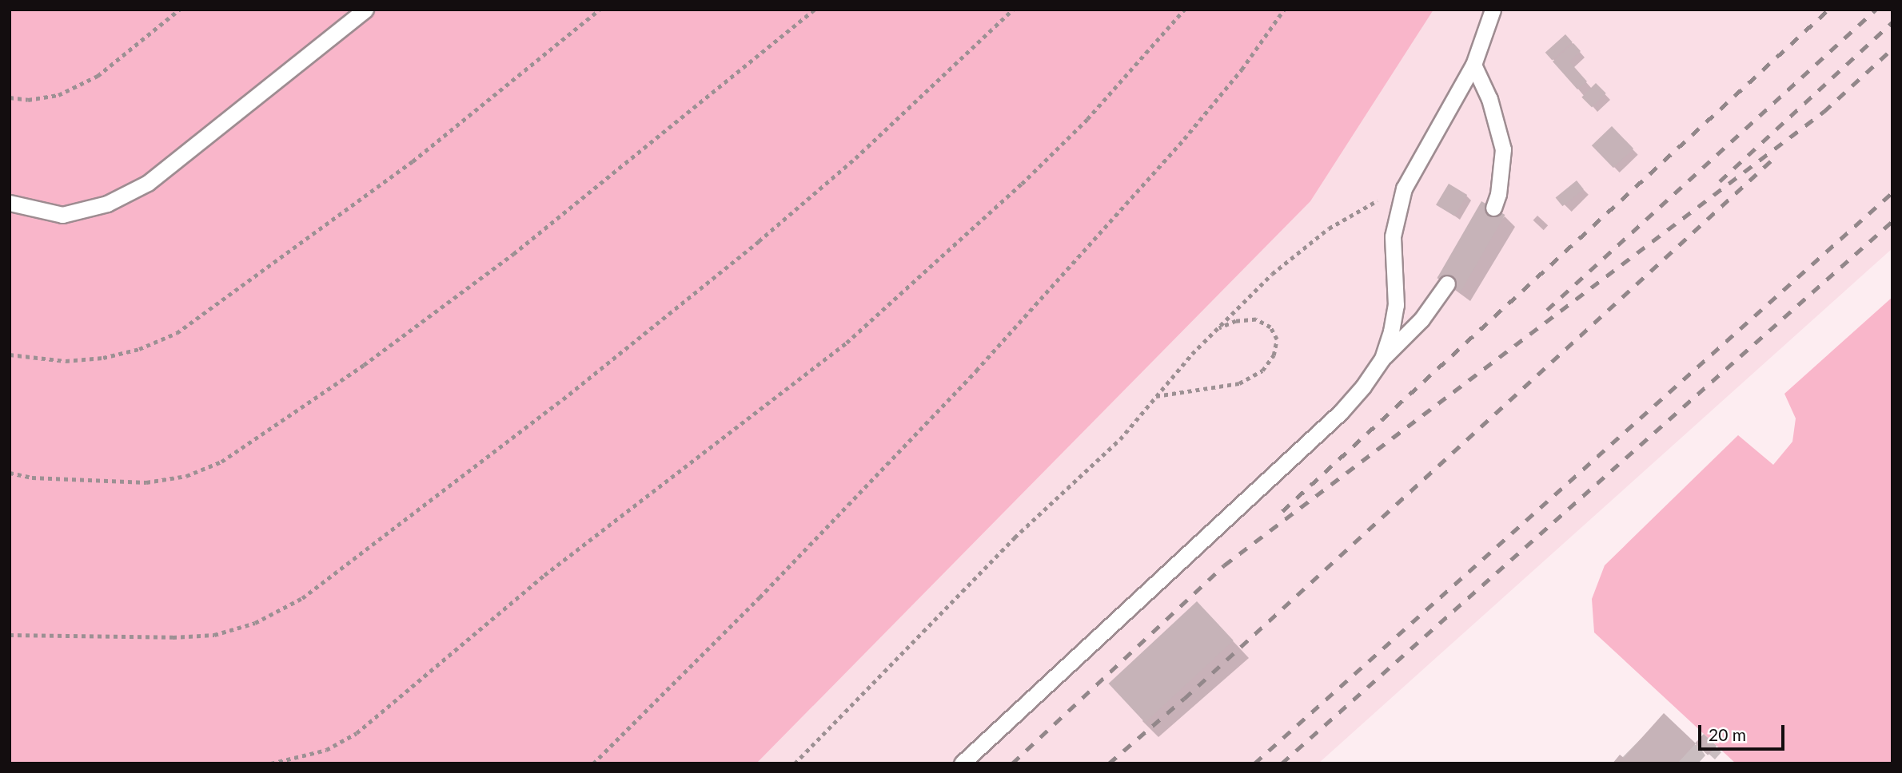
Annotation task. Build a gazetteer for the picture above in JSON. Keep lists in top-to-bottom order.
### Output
{
  "scale_bar": "20 m"
}
